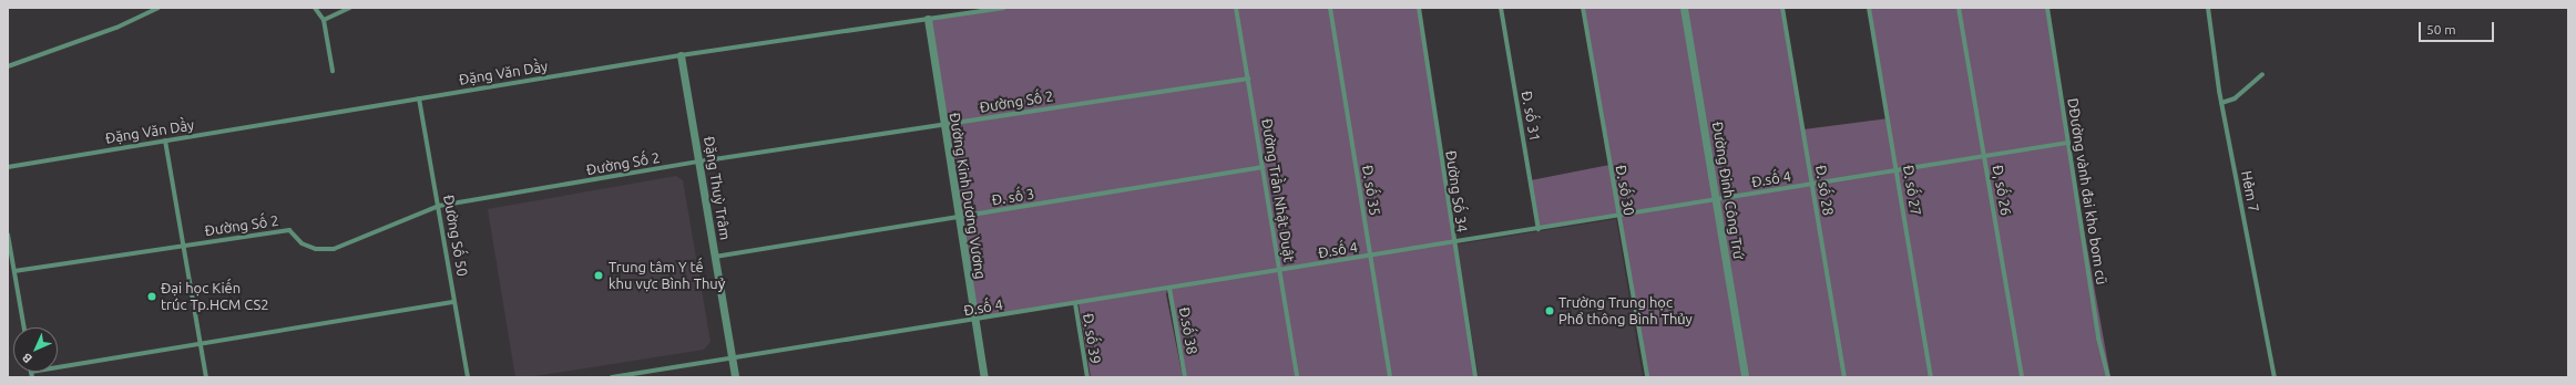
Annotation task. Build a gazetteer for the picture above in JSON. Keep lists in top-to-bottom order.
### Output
{
  "streets": {
    "street": [
      "Đặng Văn Dầy",
      "Đường Số 2",
      "Đ. số 31",
      "Đ.số 4",
      "Đặng Thuỳ Trâm",
      "Đường Trần Nhật Duật",
      "Đ. số 35",
      "Đ. số 30",
      "Đường Đinh Công Trứ",
      "Đ. số 28",
      "Đ. số 27",
      "Đ, số 26",
      "Đường Số 34",
      "DĐường vành đai kho bom cũ",
      "Hẻm 7",
      "Đường Kinh Dương Vương",
      "Đ. số 3",
      "Đường Số 50",
      "Đ.số 38",
      "Đ. số 39"
    ]
  },
  "crossings": [
    ["Đặng Văn Dầy", "Đặng Thuỳ Trâm"],
    ["Đặng Văn Dầy", "Đường Kinh Dương Vương"],
    ["Đặng Văn Dầy", "Đường Số 50"],
    ["Đường Số 2", "Đặng Thuỳ Trâm"],
    ["Đường Số 2", "Đường Trần Nhật Duật"],
    ["Đường Số 2", "Đường Kinh Dương Vương"],
    ["Đường Số 2", "Đường Số 50"],
    ["Đ. số 31", "Đ.số 4"],
    ["Đ.số 4", "Đặng Thuỳ Trâm"],
    ["Đ.số 4", "Đường Trần Nhật Duật"],
    ["Đ.số 4", "Đ. số 35"],
    ["Đ.số 4", "Đ. số 30"],
    ["Đ.số 4", "Đường Đinh Công Trứ"],
    ["Đ.số 4", "Đ. số 28"],
    ["Đ.số 4", "Đ. số 27"],
    ["Đ.số 4", "Đ, số 26"],
    ["Đ.số 4", "Đường Số 34"],
    ["Đ.số 4", "DĐường vành đai kho bom cũ"],
    ["Đ.số 4", "Đường Kinh Dương Vương"],
    ["Đ.số 4", "Đ.số 38"],
    ["Đ.số 4", "Đ. số 39"],
    ["Đặng Thuỳ Trâm", "Đ. số 3"],
    ["Đường Trần Nhật Duật", "Đ. số 3"],
    ["Đường Kinh Dương Vương", "Đ. số 3"]
  ],
  "places": ["Trung tâm Y tế khu vực Bình Thuỷ", "Đại học Kiến trúc Tp.HCM CS2", "Trường Trung học Phổ thông Bình Thủy"],
  "scale_bar": "50 m",
  "north": "bottom left"
}
